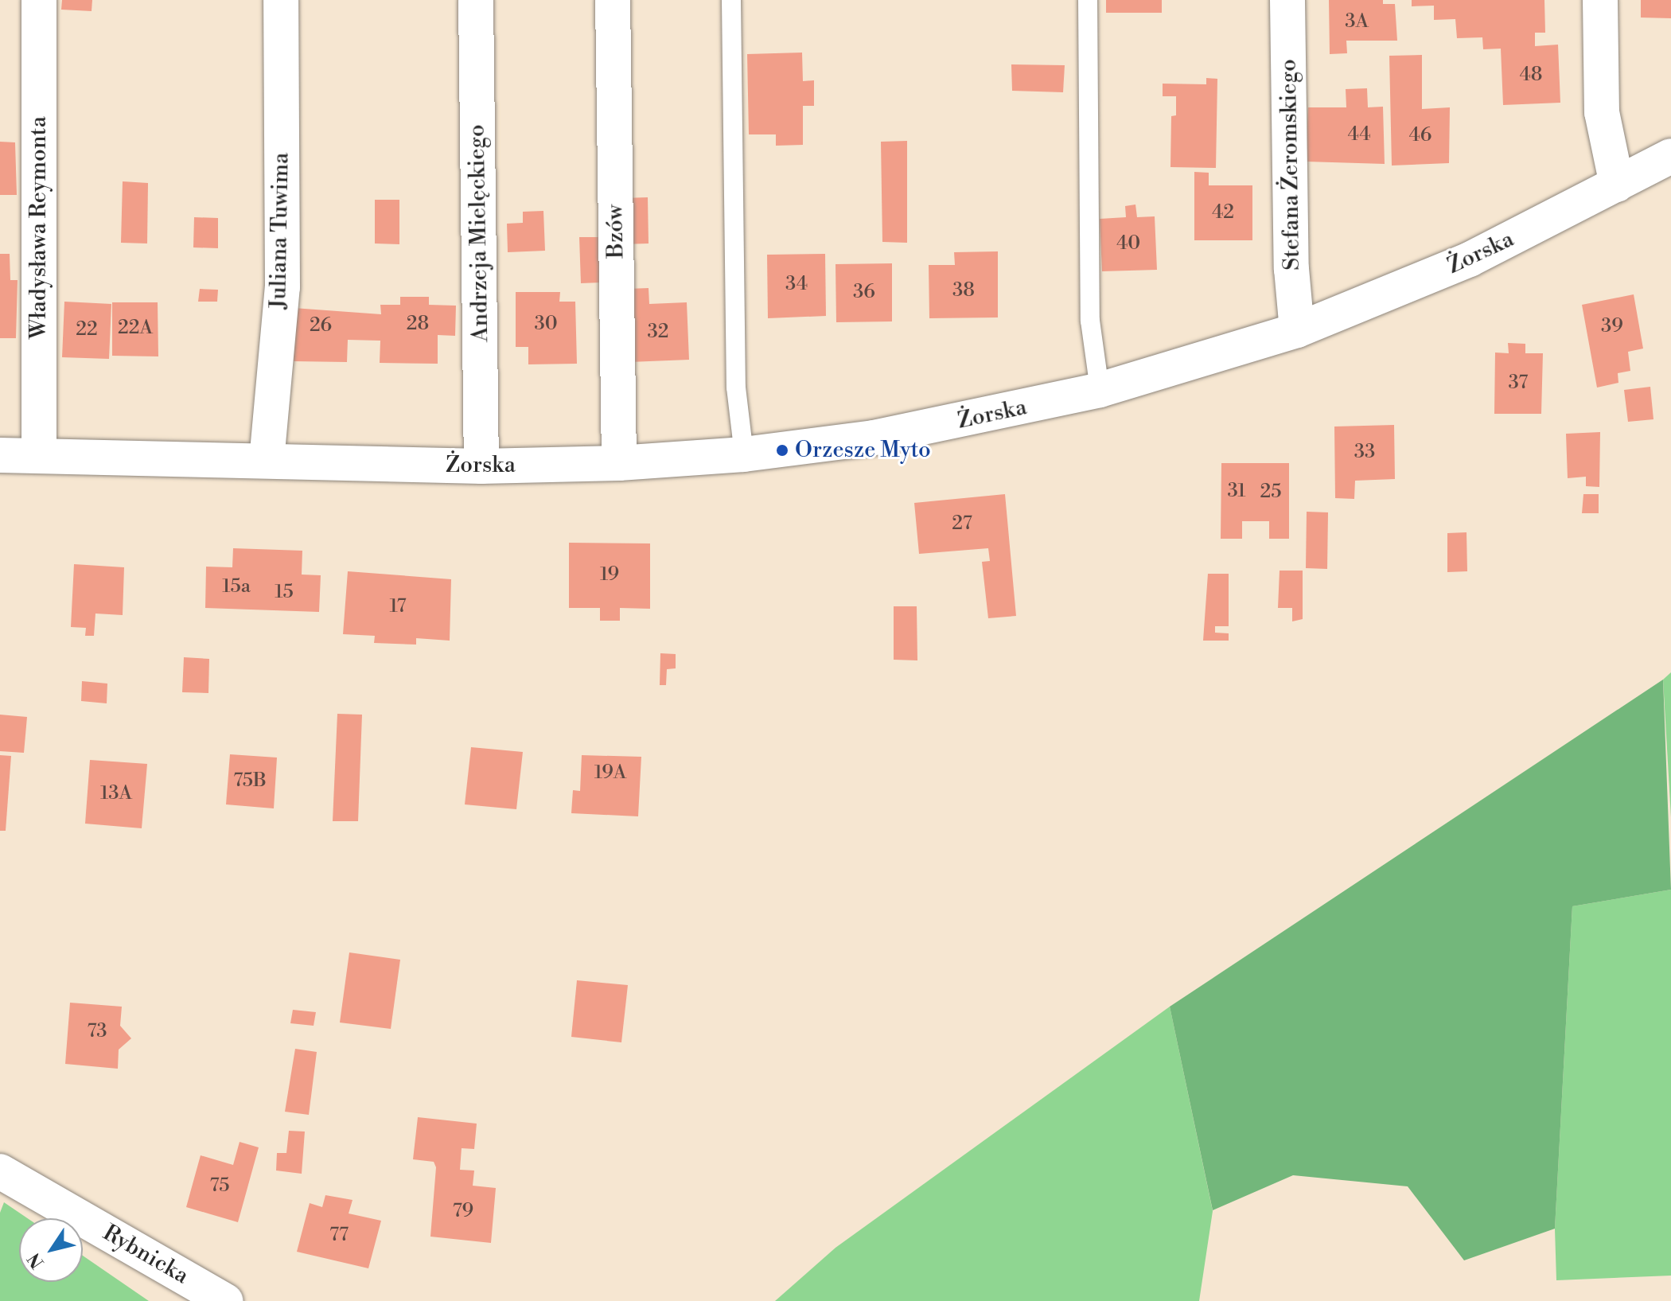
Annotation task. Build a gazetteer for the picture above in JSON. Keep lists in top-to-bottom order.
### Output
{
  "streets": {
    "street": [
      "Stefana Żeromskiego",
      "Władysława Reymonta",
      "Juliana Tuwima",
      "Bzów",
      "Andrzeja Mielęckiego",
      "Żorska",
      "Rybnicka"
    ]
  },
  "crossings": [
    ["Stefana Żeromskiego", "Żorska"],
    ["Władysława Reymonta", "Żorska"],
    ["Juliana Tuwima", "Żorska"],
    ["Bzów", "Żorska"],
    ["Andrzeja Mielęckiego", "Żorska"]
  ],
  "places": ["Orzesze Myto"],
  "house_numbers": [
    "3A",
    "48",
    "44",
    "46",
    "42",
    "40",
    "34",
    "38",
    "36",
    "28",
    "30",
    "26",
    "39",
    "22A",
    "22",
    "32",
    "37",
    "33",
    "31",
    "25",
    "27",
    "19",
    "15a",
    "15",
    "17",
    "19A",
    "75B",
    "13A",
    "73",
    "75",
    "79",
    "77"
  ],
  "north": "bottom left"
}
